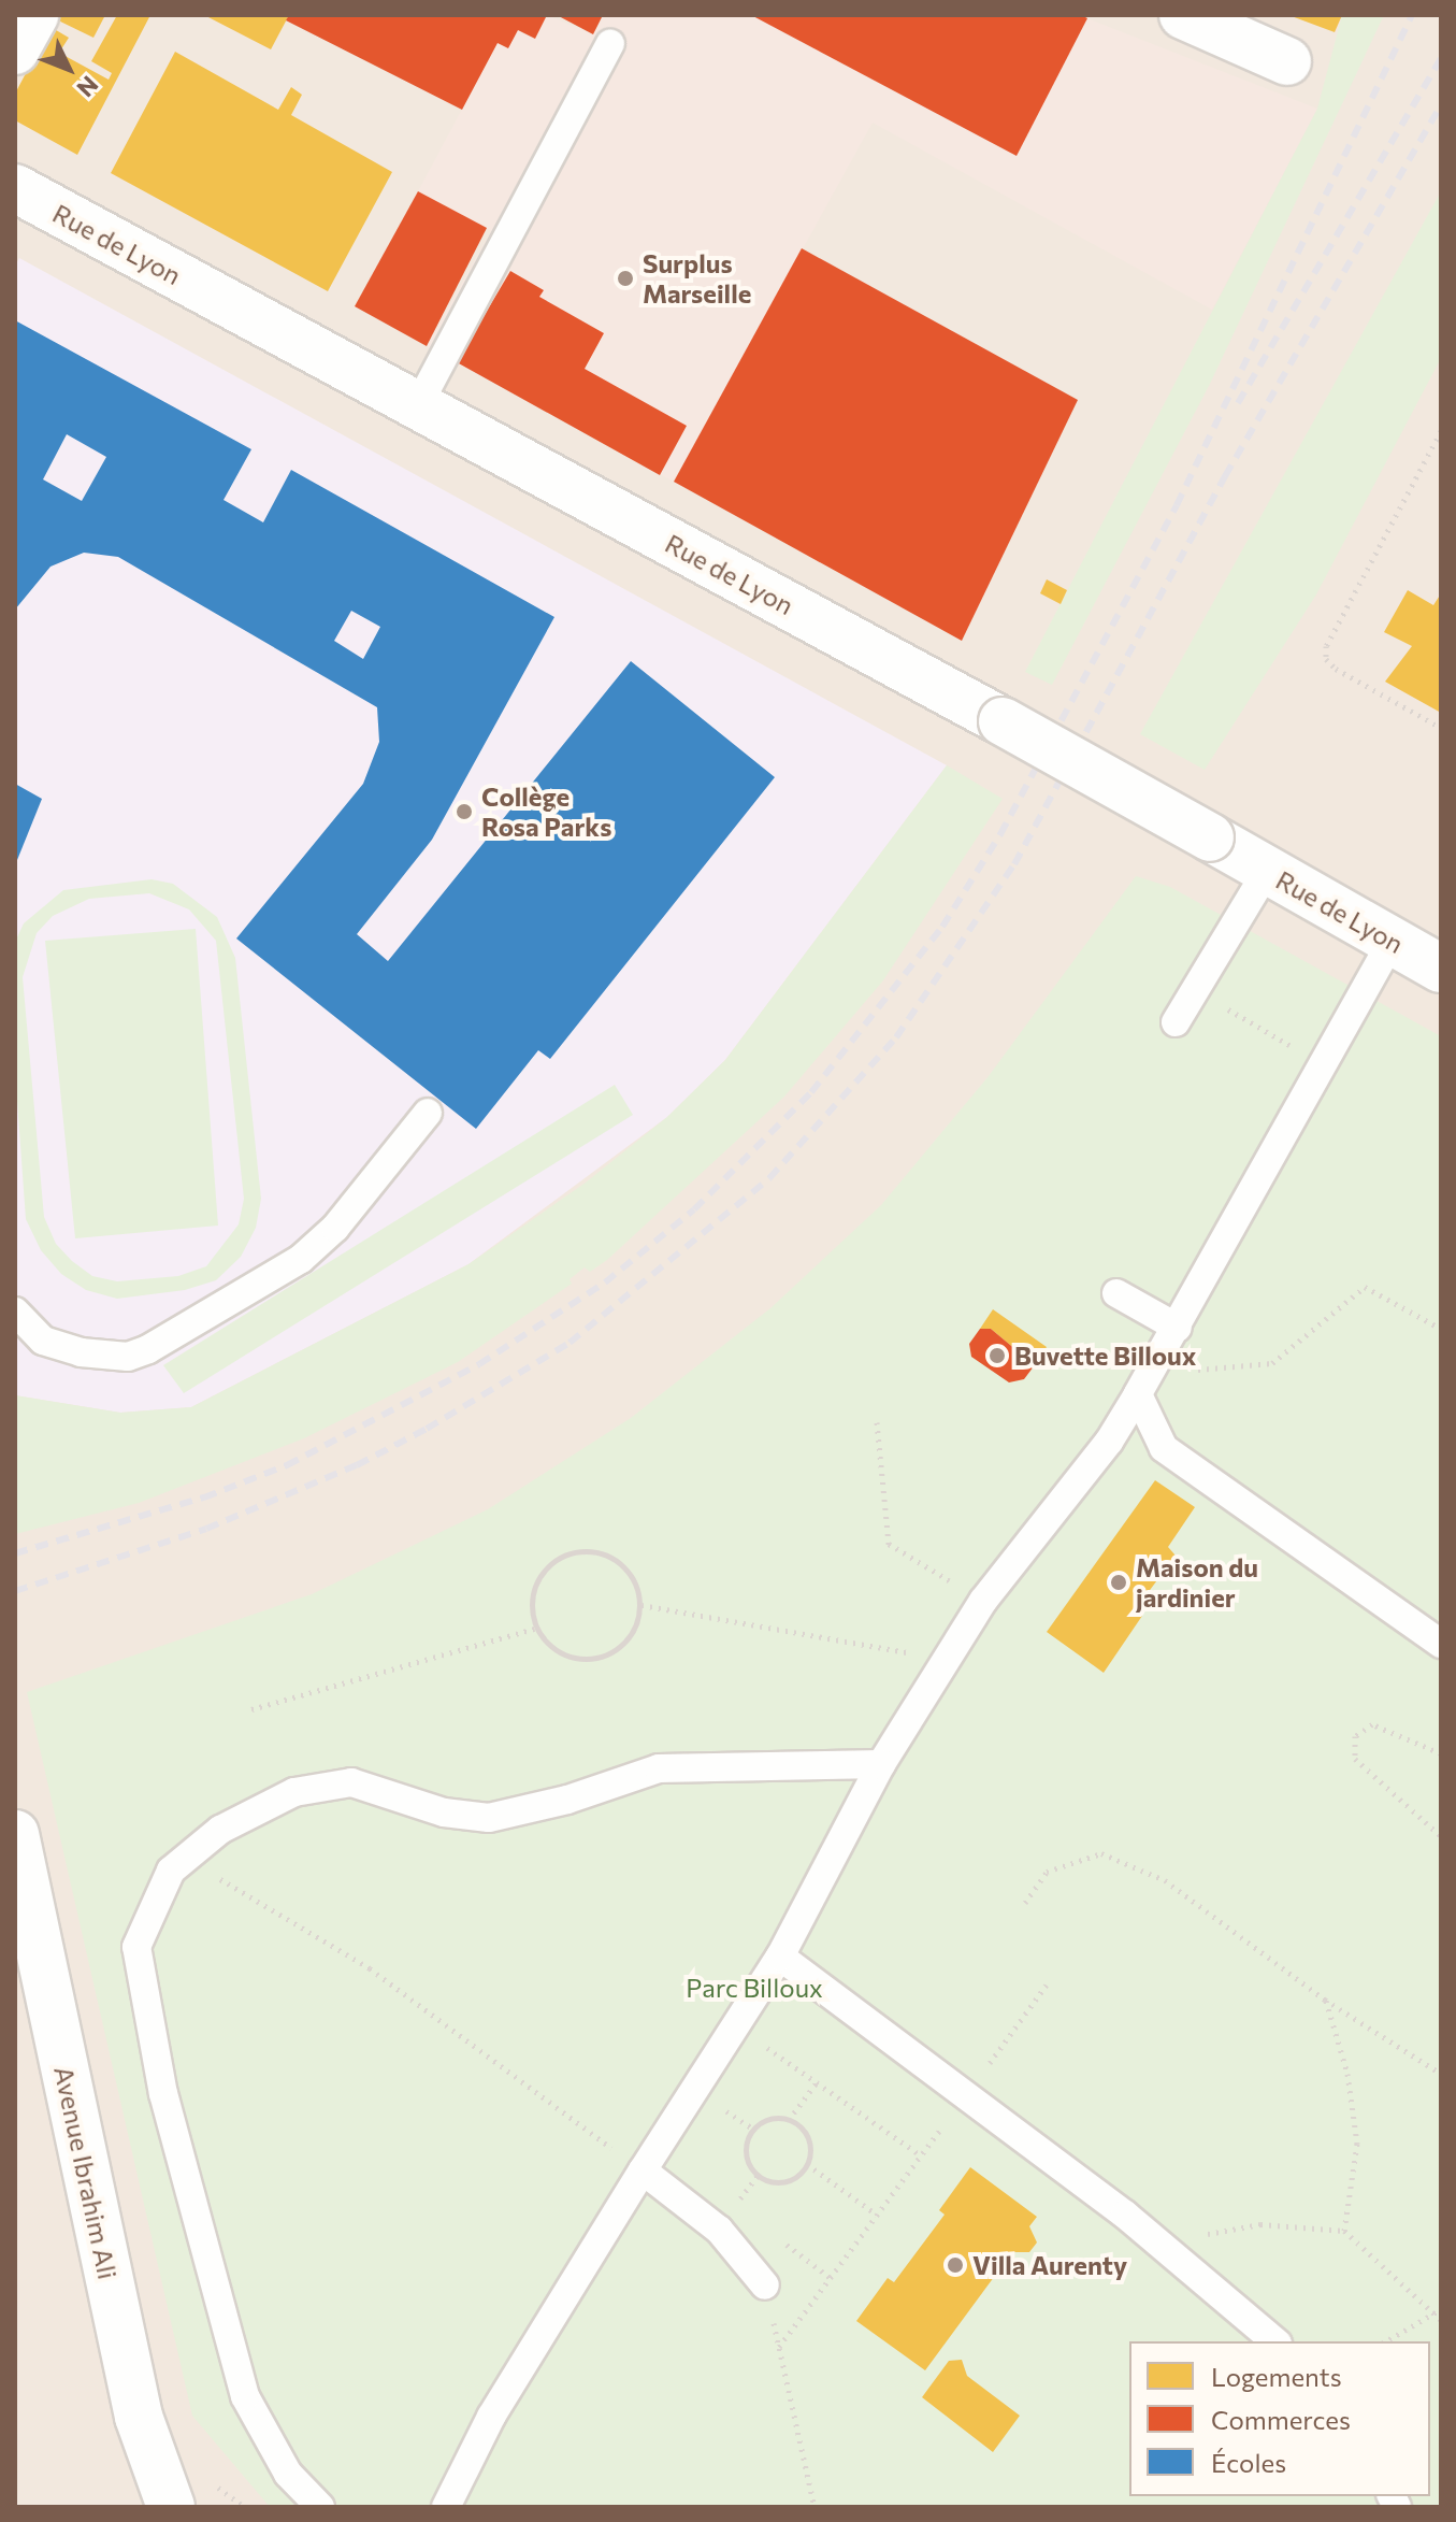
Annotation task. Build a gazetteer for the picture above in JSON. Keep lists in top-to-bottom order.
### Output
{
  "streets": {
    "street": ["Rue de Lyon", "Avenue Ibrahim Ali"]
  },
  "parks": ["Parc Billoux"],
  "places": [
    "Surplus Marseille",
    "Collège Rosa Parks",
    "Buvette Billoux",
    "Maison du jardinier",
    "Villa Aurenty"
  ],
  "legend": ["Logements", "Commerces", "Écoles"],
  "north": "bottom right"
}
